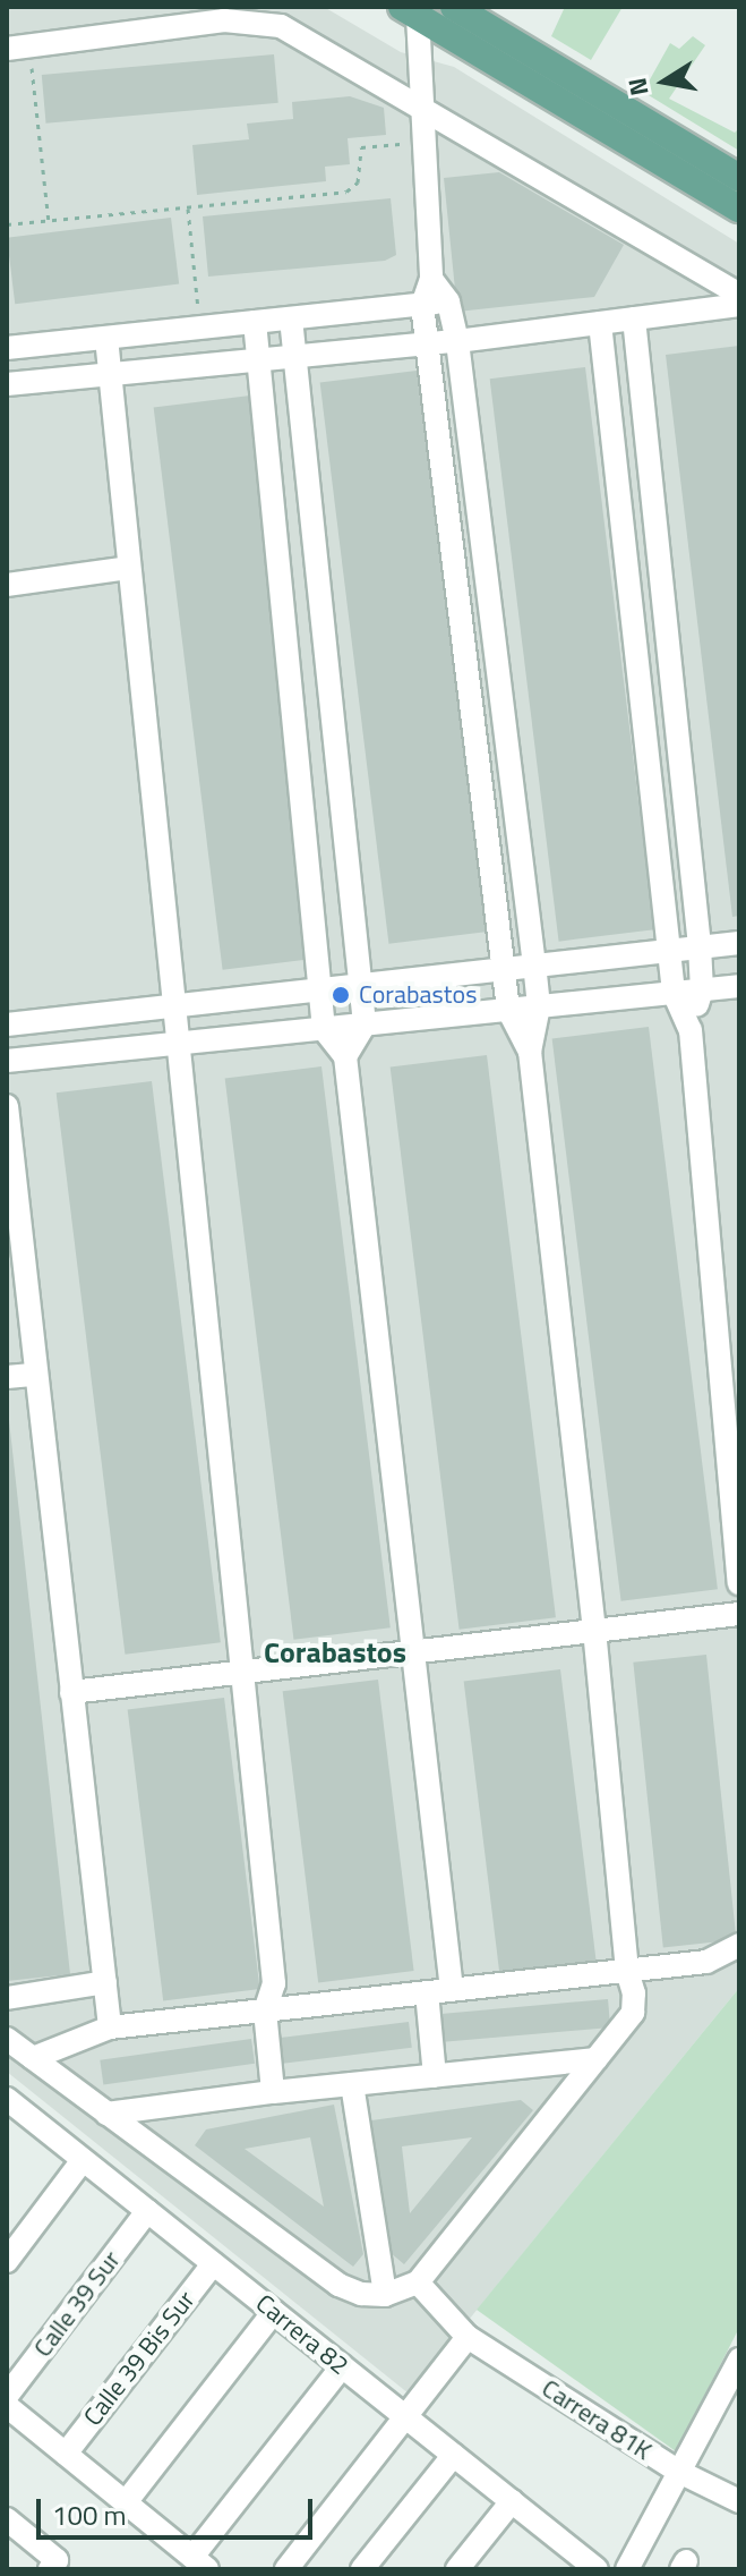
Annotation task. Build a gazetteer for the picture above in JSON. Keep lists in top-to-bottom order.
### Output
{
  "streets": {
    "street": [
      "Calle 39 Sur",
      "Carrera 82",
      "Calle 39 Bis Sur",
      "Carrera 81K"
    ]
  },
  "crossings": [
    ["Calle 39 Sur", "Carrera 82"],
    ["Carrera 82", "Calle 39 Bis Sur"]
  ],
  "districts": ["Corabastos"],
  "places": ["Corabastos"],
  "scale_bar": "100 m",
  "north": "left"
}
